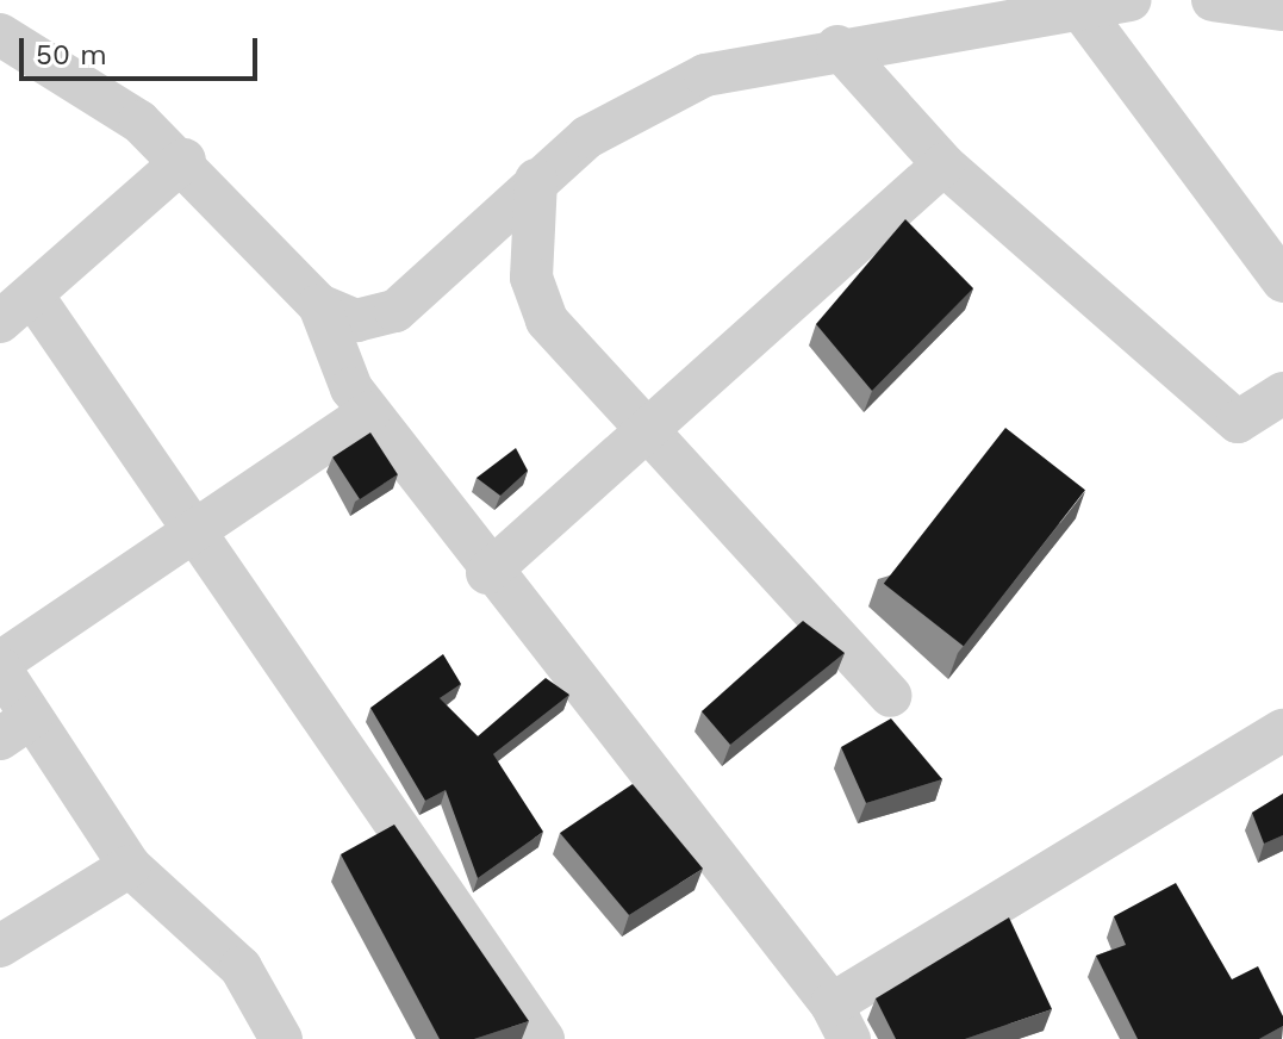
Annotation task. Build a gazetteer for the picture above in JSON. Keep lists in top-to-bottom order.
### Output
{
  "scale_bar": "50 m"
}
